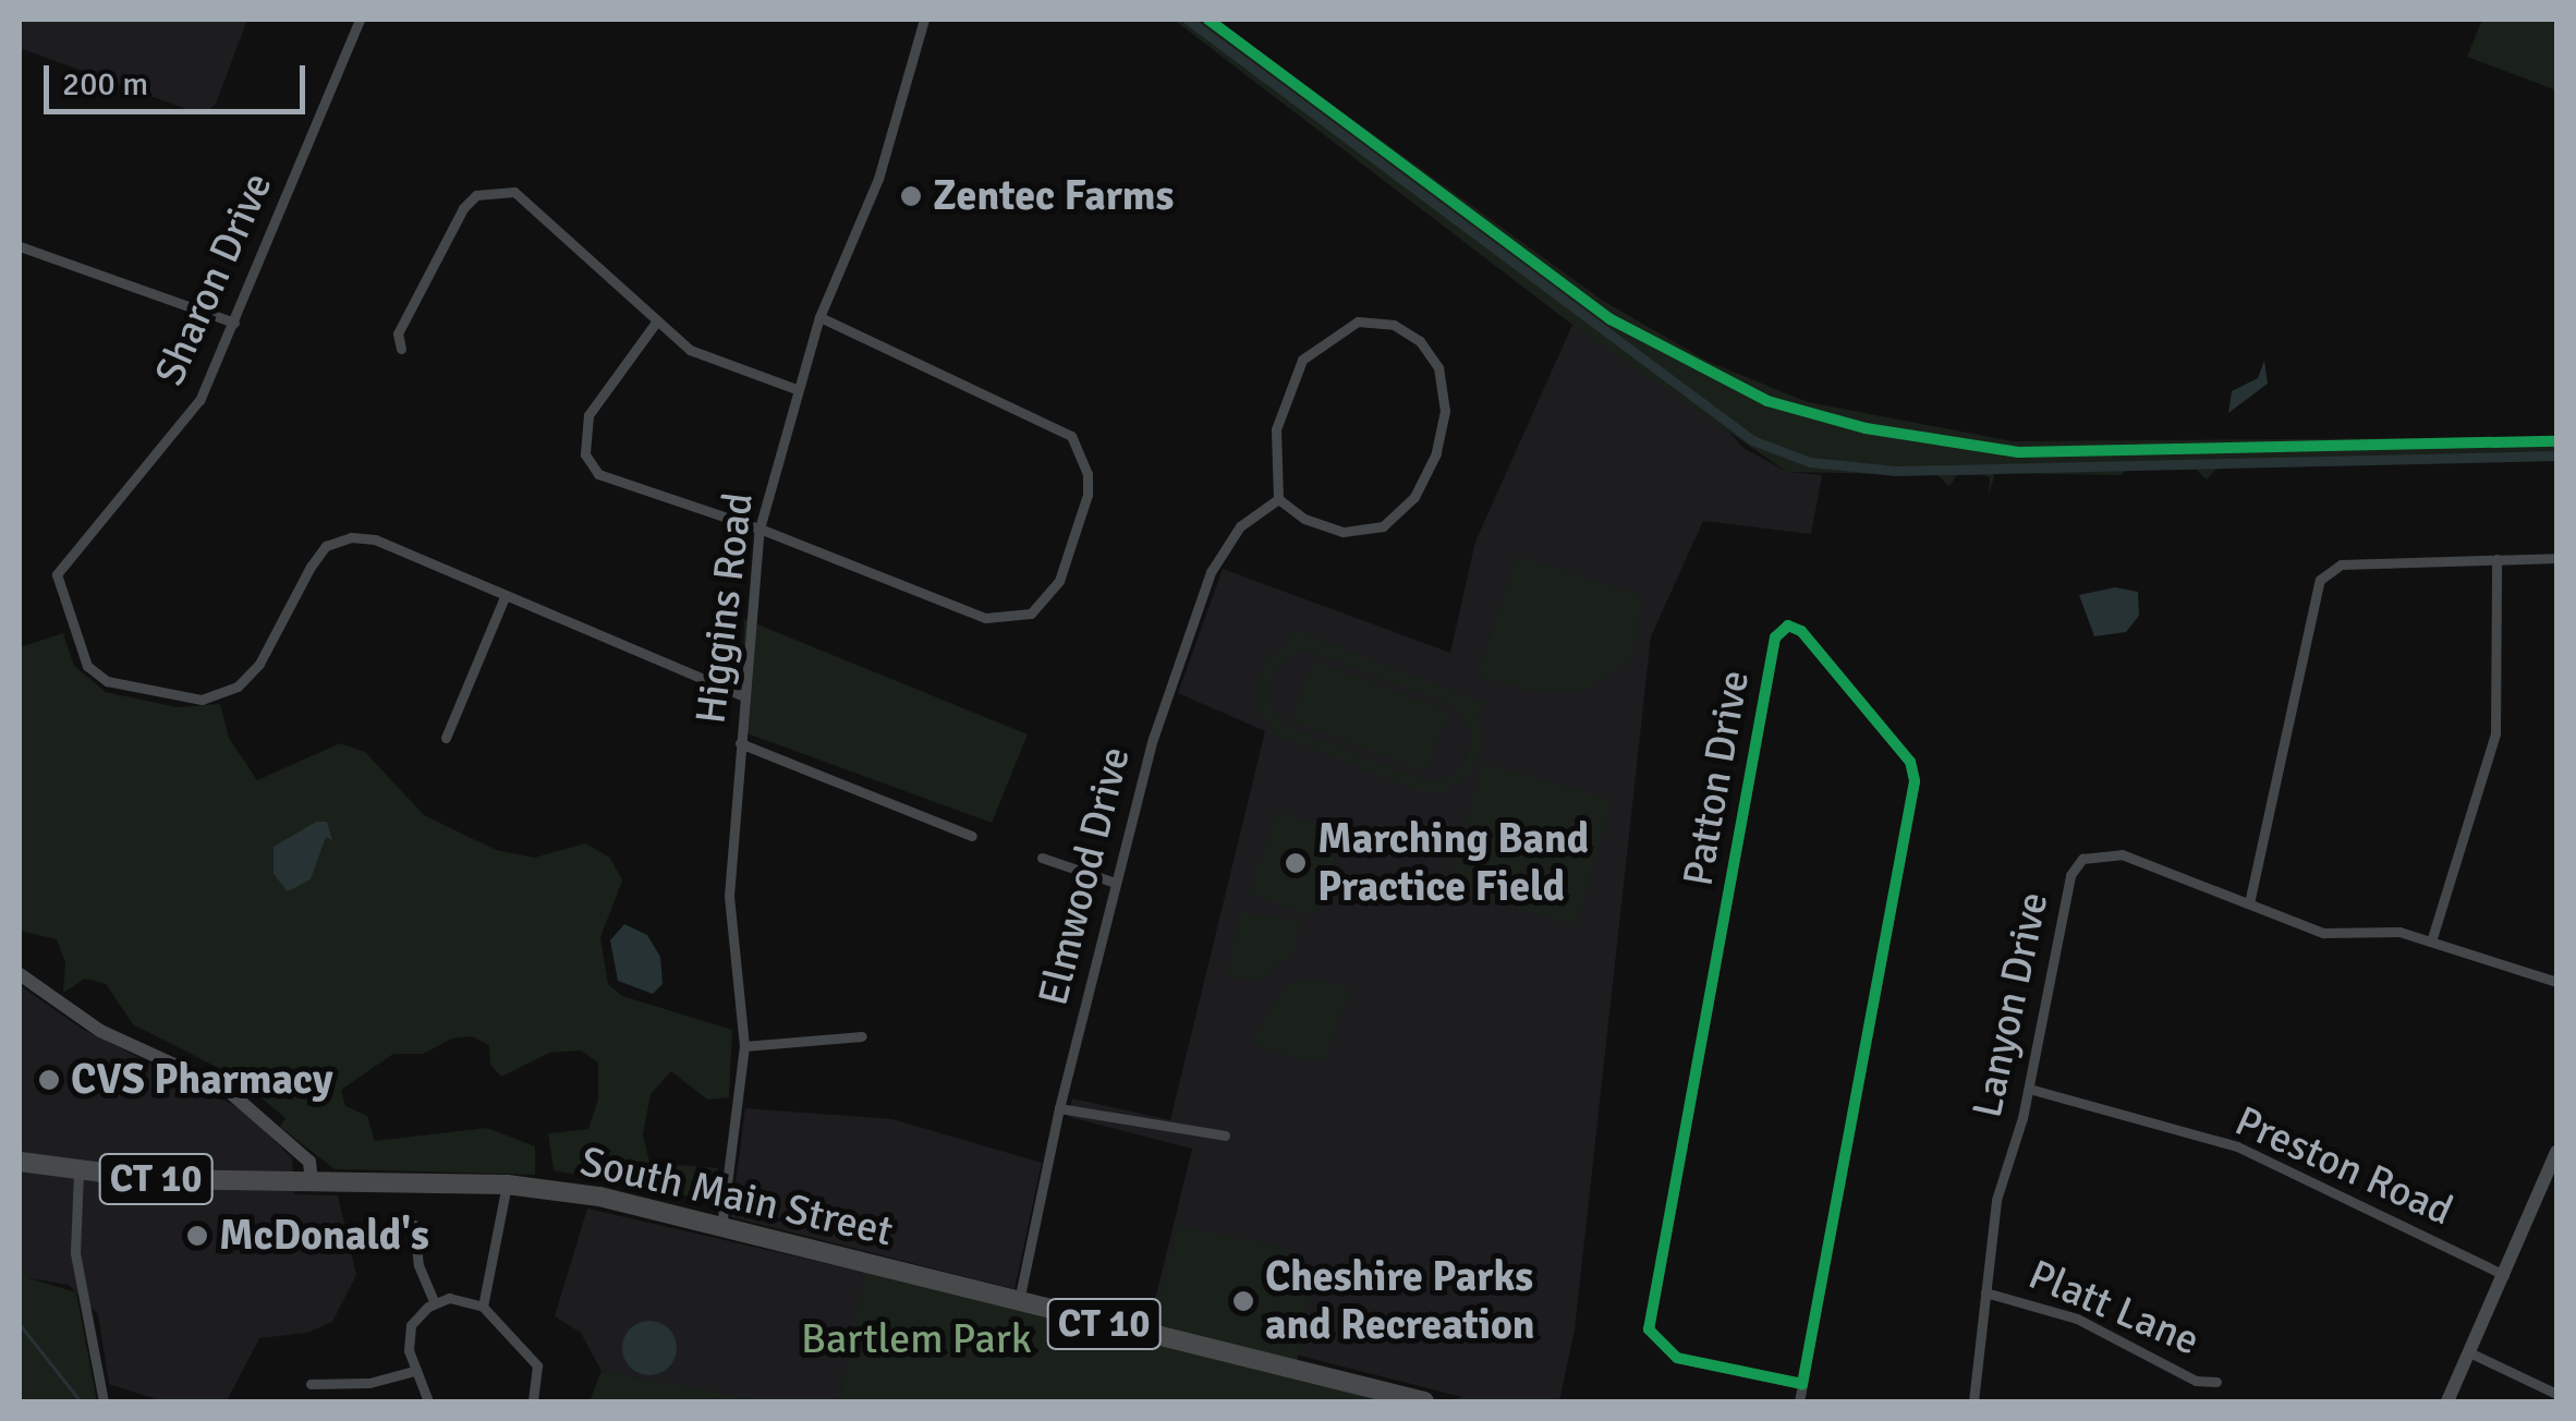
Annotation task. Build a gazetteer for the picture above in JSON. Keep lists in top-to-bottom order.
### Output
{
  "streets": {
    "highway": ["CT 10", "South Main Street"],
    "street": [
      "Sharon Drive",
      "Higgins Road",
      "Patton Drive",
      "Elmwood Drive",
      "Lanyon Drive",
      "Preston Road",
      "Platt Lane"
    ]
  },
  "crossings": [
    ["Sharon Drive", "Higgins Road"],
    ["Higgins Road", "South Main Street"],
    ["Elmwood Drive", "South Main Street"],
    ["Lanyon Drive", "Preston Road"],
    ["Lanyon Drive", "Platt Lane"]
  ],
  "parks": ["Bartlem Park"],
  "places": [
    "Zentec Farms",
    "Marching Band Practice Field",
    "CVS Pharmacy",
    "McDonald's",
    "Cheshire Parks and Recreation"
  ],
  "scale_bar": "200 m"
}
